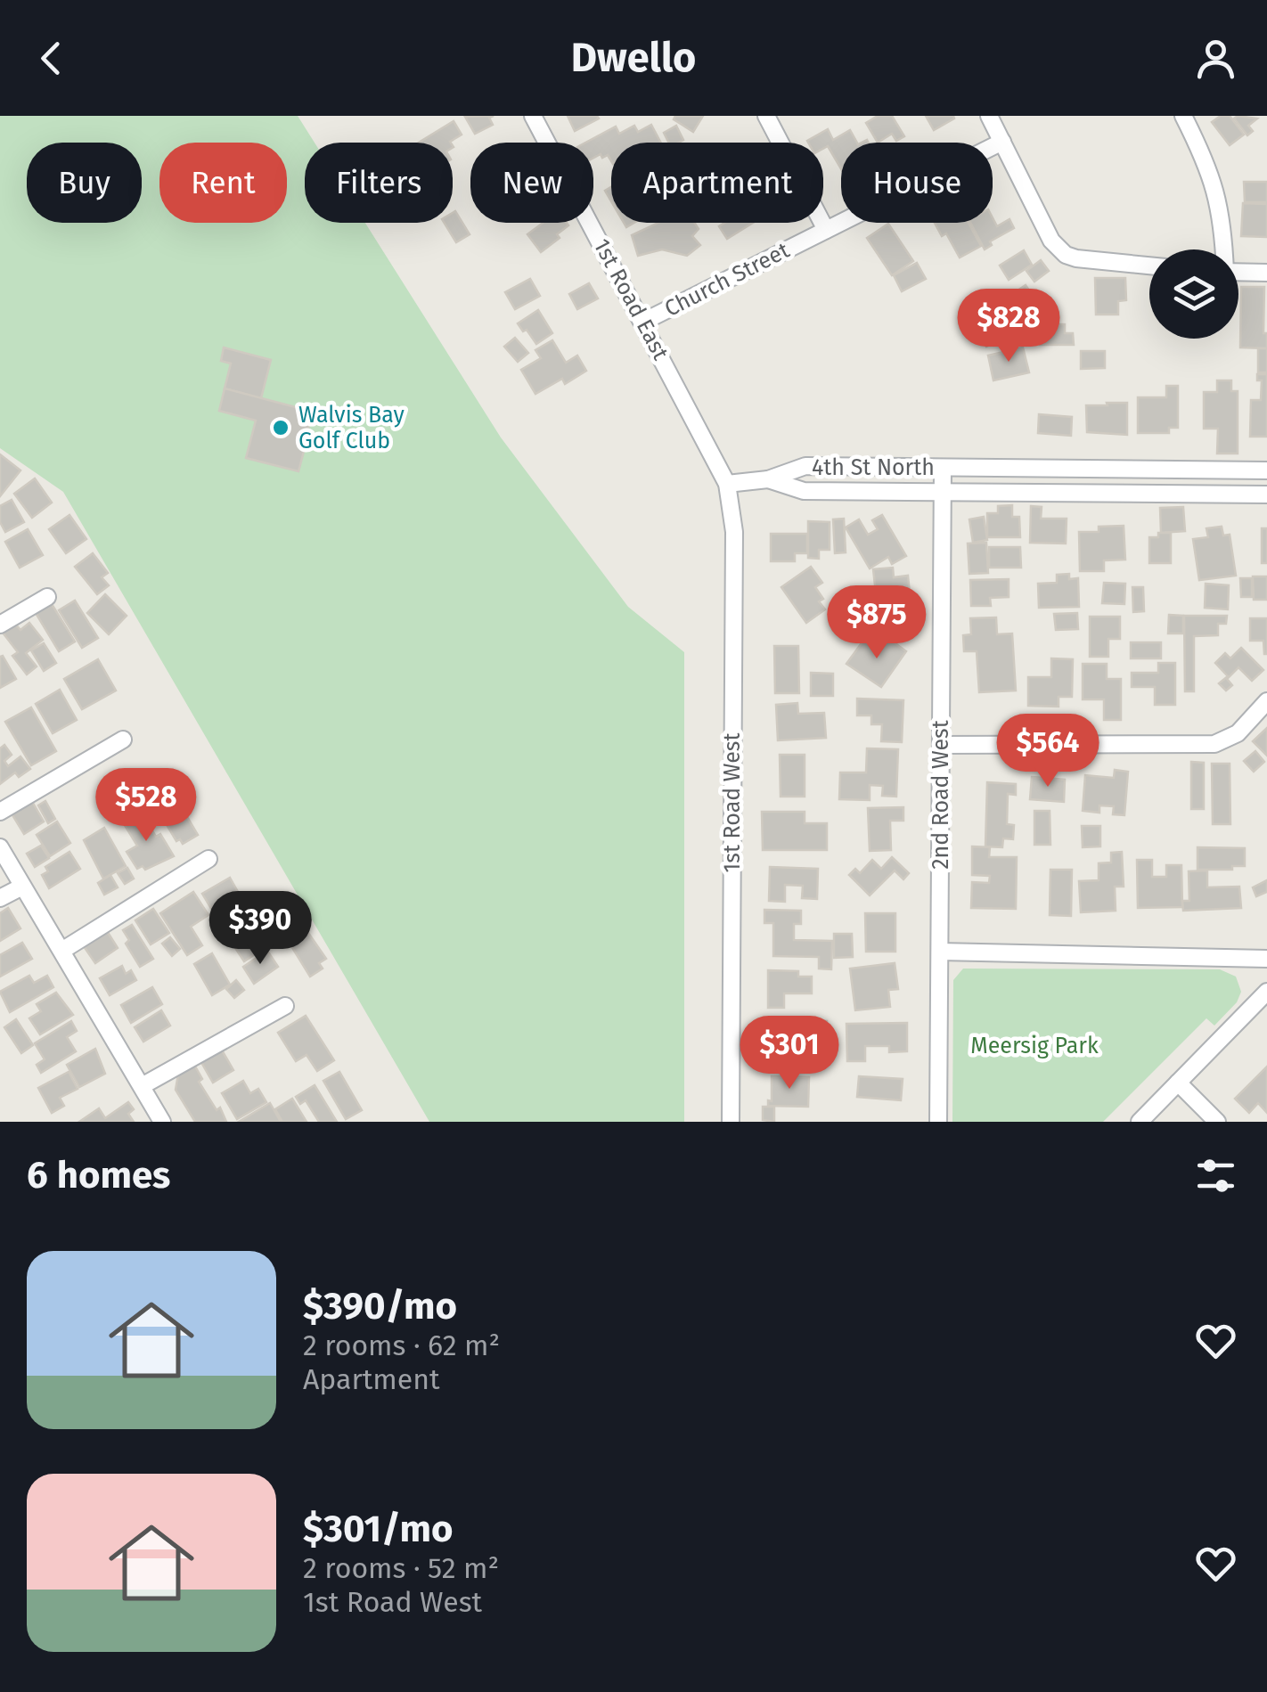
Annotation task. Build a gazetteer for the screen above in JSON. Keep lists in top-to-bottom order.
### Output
{
  "streets": {
    "street": [
      "Church Street",
      "1st Road East",
      "4th St North",
      "2nd Road West",
      "1st Road West"
    ]
  },
  "crossings": [
    ["Church Street", "1st Road East"],
    ["1st Road East", "1st Road West"],
    ["4th St North", "2nd Road West"]
  ],
  "parks": ["Meersig Park"],
  "places": ["Walvis Bay Golf Club"],
  "page": {
    "header": "Dwello",
    "chip": [
      "Buy",
      "Rent",
      "Filters",
      "New",
      "Apartment",
      "House"
    ],
    "price": [
      "$828",
      "$875",
      "$564",
      "$528",
      "$390",
      "$301"
    ],
    "heading": "6 homes",
    "list": [
      {
        "name": "$390/mo",
        "note": "2 rooms · 62 m² · Apartment"
      },
      {
        "name": "$301/mo",
        "note": "2 rooms · 52 m² · 1st Road West"
      }
    ]
  }
}
